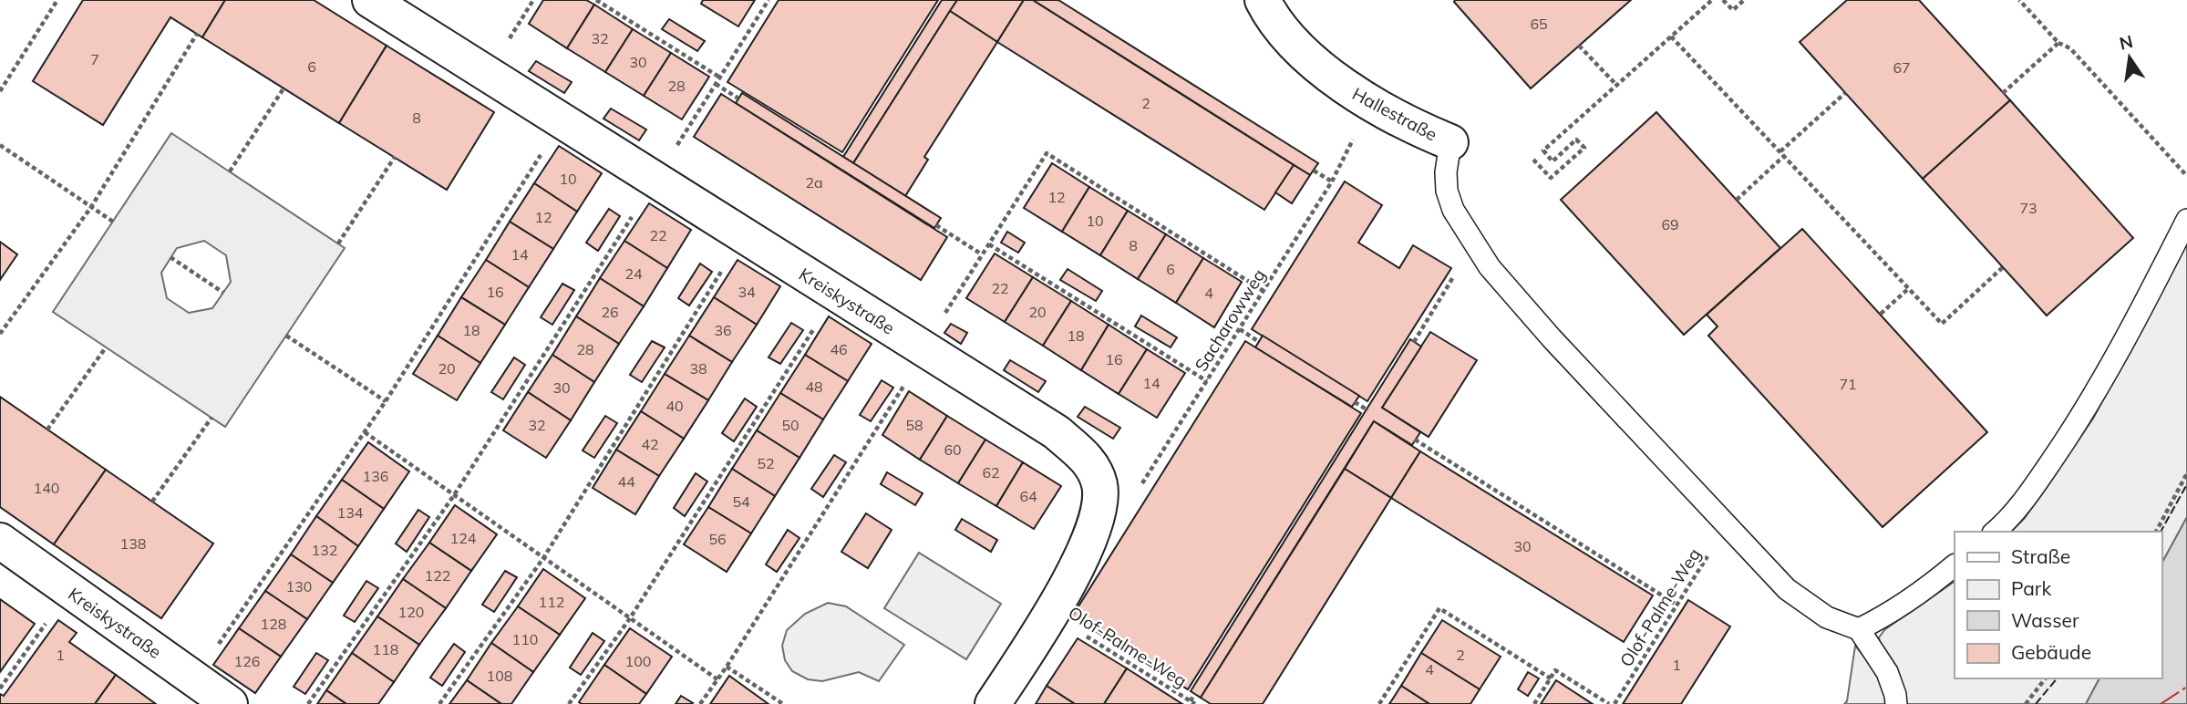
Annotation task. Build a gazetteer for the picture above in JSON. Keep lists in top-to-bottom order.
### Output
{
  "streets": {
    "street": ["Hallestraße", "Kreiskystraße"],
    "path": ["Sacharowweg", "Olof-Palme-Weg"]
  },
  "crossings": [
    ["Kreiskystraße", "Sacharowweg"],
    ["Kreiskystraße", "Olof-Palme-Weg"]
  ],
  "house_numbers": [
    "65",
    "32",
    "7",
    "30",
    "6",
    "67",
    "28",
    "2",
    "8",
    "10",
    "2a",
    "12",
    "73",
    "12",
    "10",
    "69",
    "22",
    "8",
    "14",
    "6",
    "24",
    "22",
    "16",
    "34",
    "4",
    "26",
    "20",
    "18",
    "36",
    "18",
    "28",
    "46",
    "16",
    "20",
    "38",
    "14",
    "71",
    "48",
    "30",
    "40",
    "32",
    "50",
    "58",
    "42",
    "60",
    "52",
    "62",
    "136",
    "44",
    "140",
    "64",
    "54",
    "134",
    "124",
    "56",
    "138",
    "30",
    "132",
    "122",
    "130",
    "112",
    "120",
    "128",
    "110",
    "118",
    "1",
    "2",
    "126",
    "100",
    "1",
    "4",
    "108"
  ],
  "legend": [
    "Straße",
    "Park",
    "Wasser",
    "Gebäude"
  ],
  "north": "top"
}
